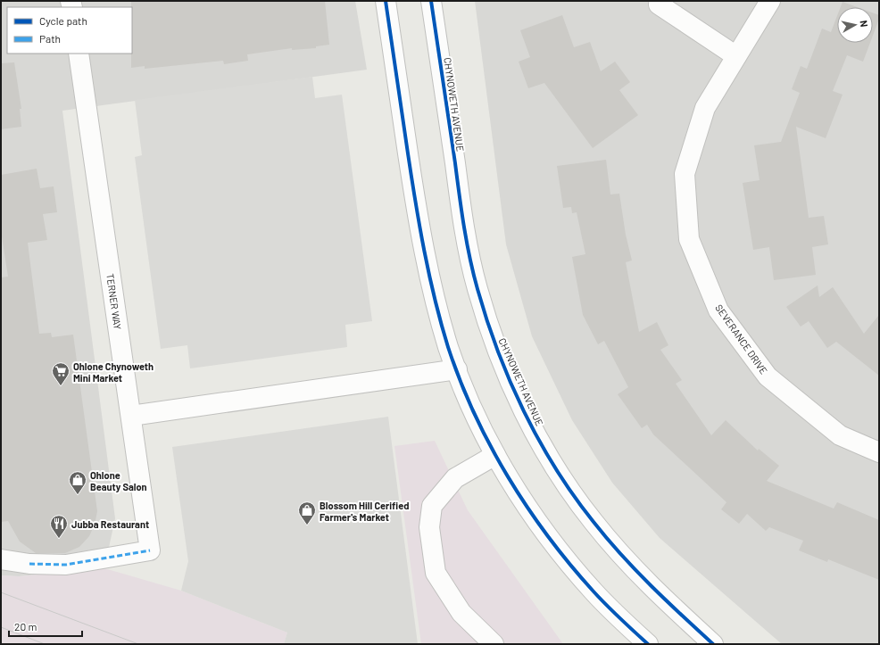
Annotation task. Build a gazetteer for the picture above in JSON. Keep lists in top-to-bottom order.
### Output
{
  "streets": {
    "street": ["CHYNOWETH AVENUE", "TERNER WAY", "SEVERANCE DRIVE"]
  },
  "places": {
    "supermarket": ["Ohlone Chynoweth Mini Market"],
    "shop": ["Ohlone Beauty Salon", "Blossom Hill Cerified Farmer's Market"],
    "restaurant": ["Jubba Restaurant"]
  },
  "legend": ["Cycle path", "Path"],
  "scale_bar": "20 m",
  "north": "right"
}
